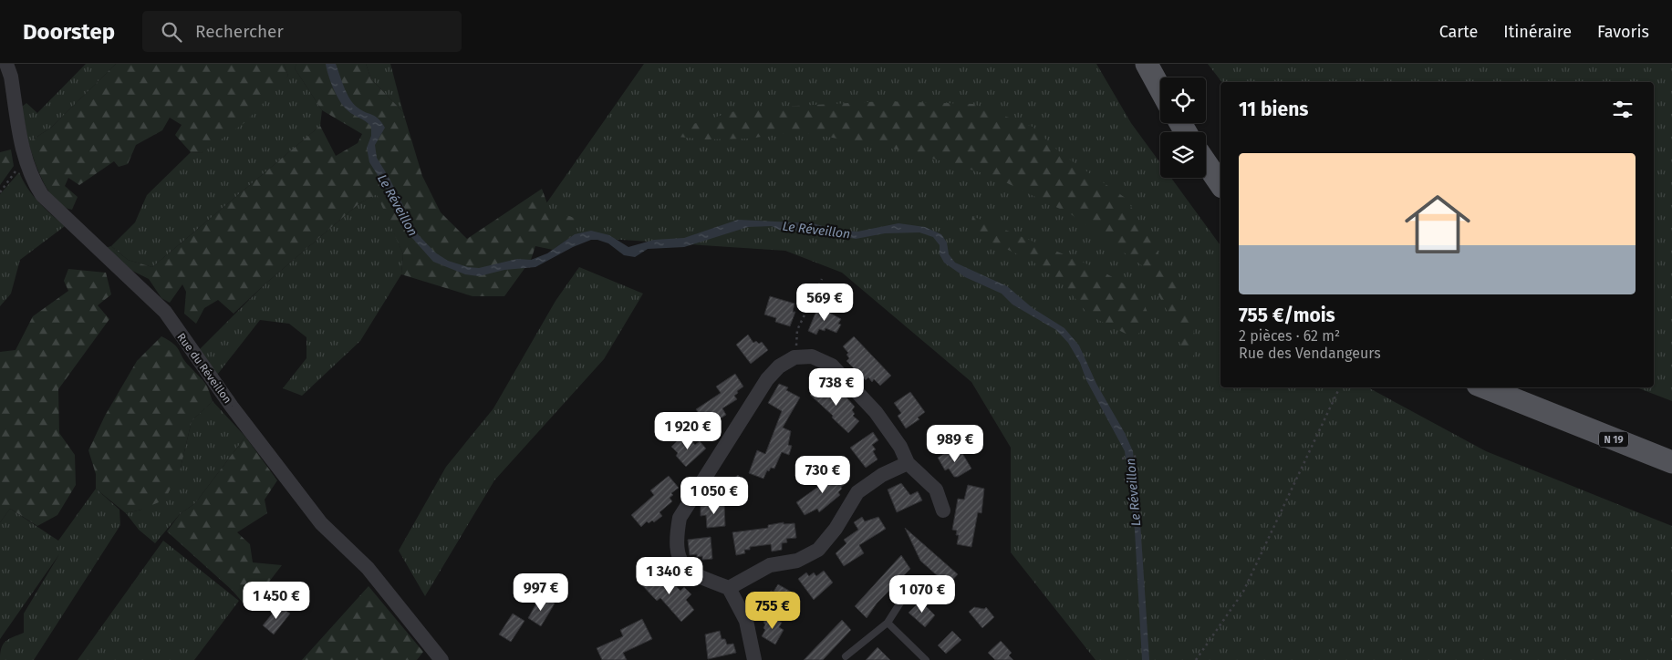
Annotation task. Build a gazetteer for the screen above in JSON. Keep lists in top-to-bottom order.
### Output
{
  "streets": {
    "main road": ["N 19"],
    "street": ["Rue du Réveillon"]
  },
  "water": ["Le Réveillon"],
  "page": {
    "header": "Doorstep",
    "search": "Rechercher",
    "nav": ["Carte", "Itinéraire", "Favoris"],
    "heading": "11 biens",
    "list": [
      {
        "name": "755 €/mois",
        "note": "2 pièces · 62 m² · Rue des Vendangeurs"
      }
    ],
    "price": [
      "569 €",
      "738 €",
      "1 920 €",
      "989 €",
      "730 €",
      "1 050 €",
      "1 340 €",
      "997 €",
      "1 070 €",
      "1 450 €",
      "755 €"
    ]
  }
}
